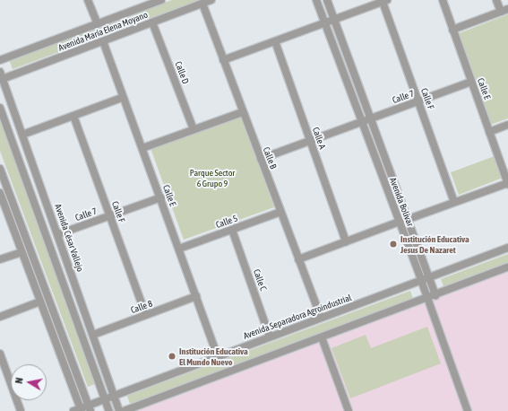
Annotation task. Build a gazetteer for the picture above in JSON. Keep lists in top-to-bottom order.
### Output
{
  "streets": {
    "street": [
      "Avenida María Elena Moyano",
      "Calle D",
      "Calle E",
      "Calle 7",
      "Calle F",
      "Calle A",
      "Calle B",
      "Avenida Bolívar",
      "Calle 5",
      "Avenida César Vallejo",
      "Calle C",
      "Calle 8",
      "Avenida Separadora Agroindustrial"
    ]
  },
  "crossings": [
    ["Avenida María Elena Moyano", "Calle D"],
    ["Avenida María Elena Moyano", "Calle E"],
    ["Avenida María Elena Moyano", "Calle B"],
    ["Avenida María Elena Moyano", "Avenida César Vallejo"],
    ["Calle E", "Calle 7"],
    ["Calle E", "Calle 5"],
    ["Calle E", "Calle 8"],
    ["Calle E", "Avenida Separadora Agroindustrial"],
    ["Calle 7", "Calle F"],
    ["Calle 7", "Calle A"],
    ["Calle 7", "Calle B"],
    ["Calle 7", "Avenida Bolívar"],
    ["Calle 7", "Avenida César Vallejo"],
    ["Calle F", "Calle 8"],
    ["Calle B", "Calle 5"],
    ["Calle B", "Avenida Separadora Agroindustrial"],
    ["Avenida Bolívar", "Avenida Separadora Agroindustrial"],
    ["Calle 5", "Calle C"],
    ["Avenida César Vallejo", "Calle 8"],
    ["Avenida César Vallejo", "Avenida Separadora Agroindustrial"],
    ["Calle C", "Avenida Separadora Agroindustrial"]
  ],
  "parks": ["Parque Sector 6 Grupo 9"],
  "places": ["Institución Educativa Jesus De Nazaret", "Institución Educativa El Mundo Nuevo"],
  "north": "left"
}
